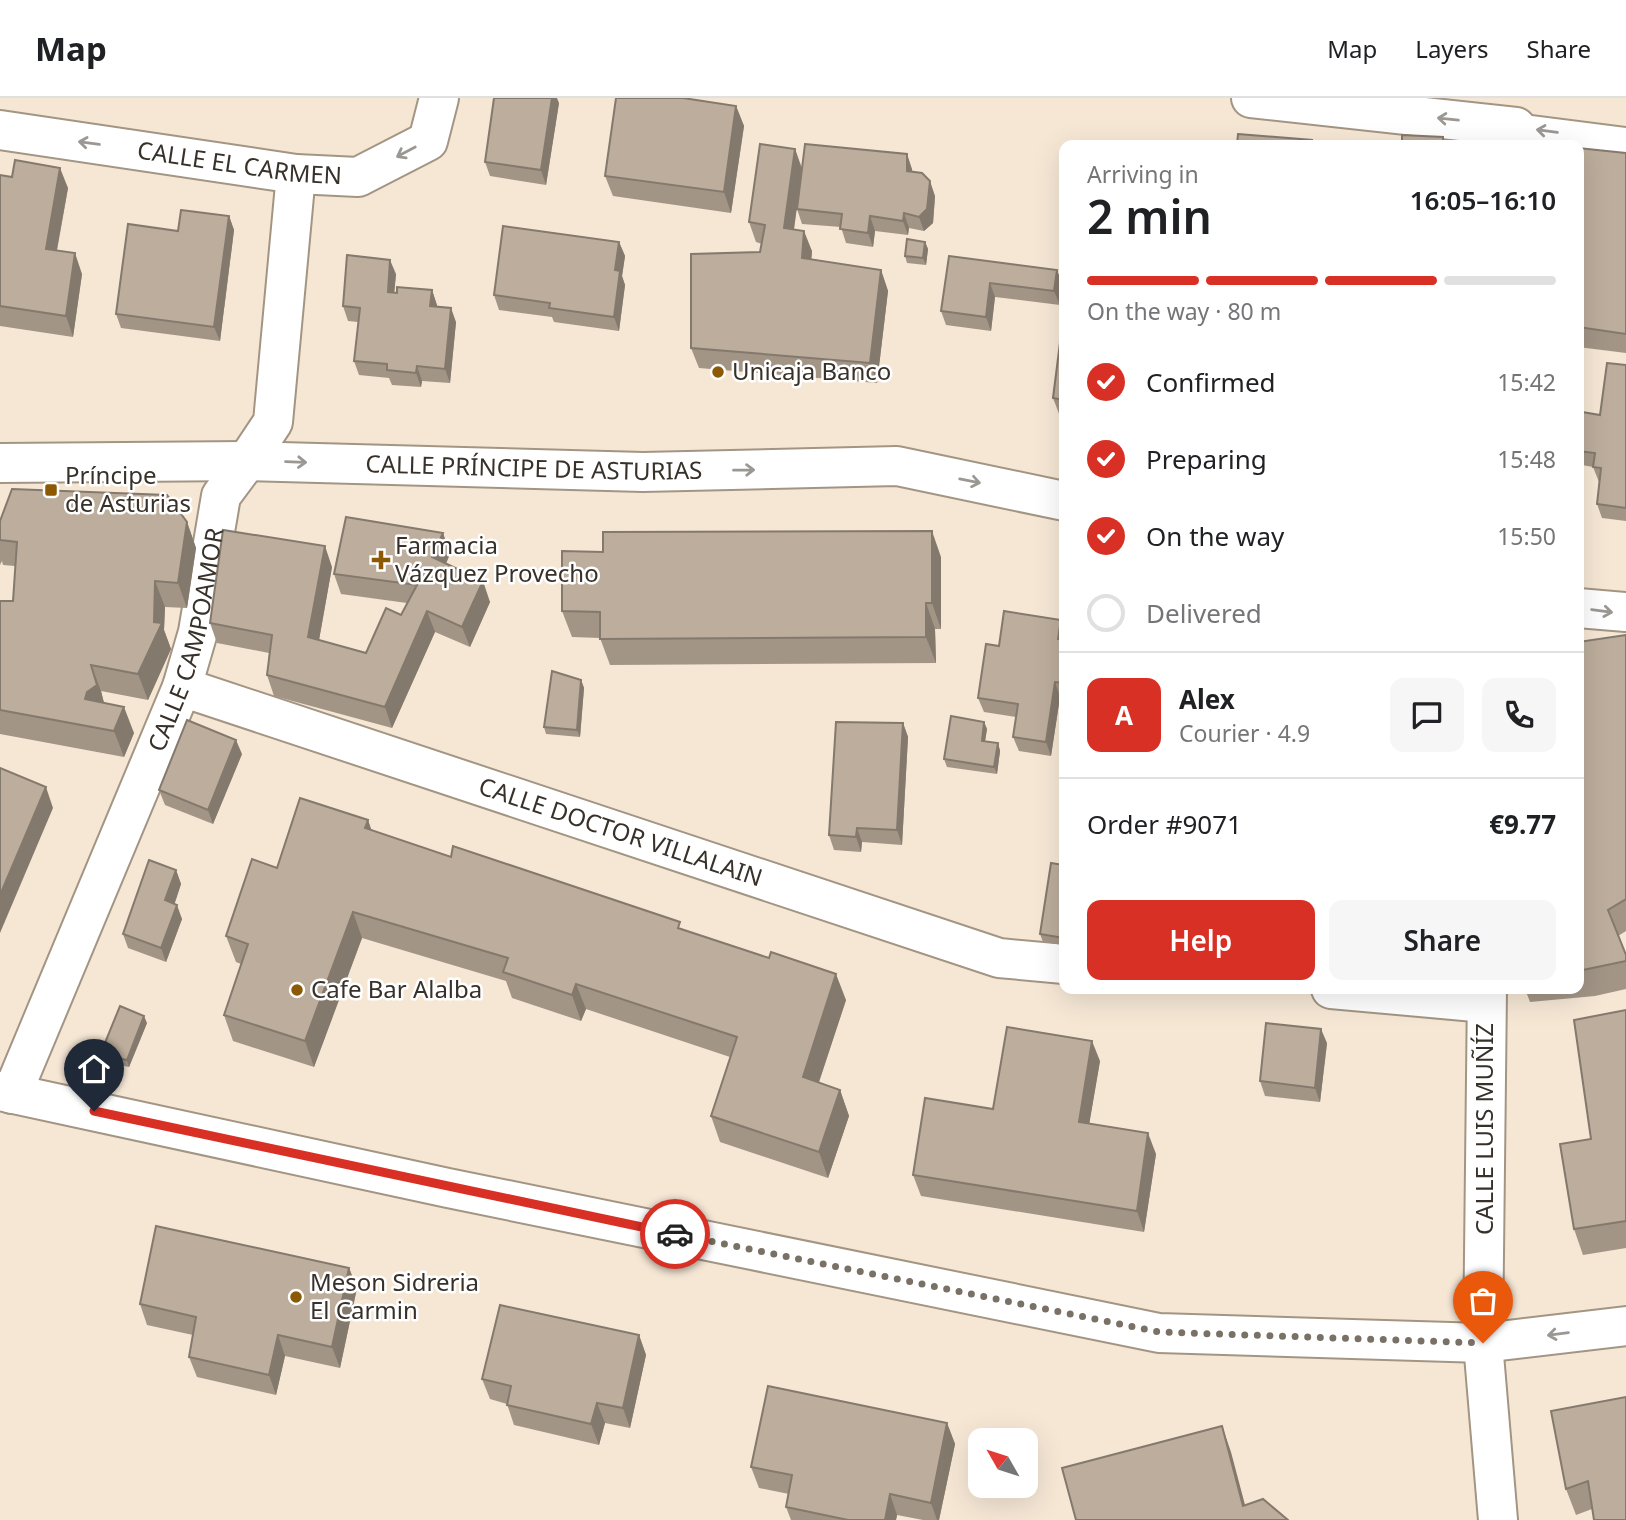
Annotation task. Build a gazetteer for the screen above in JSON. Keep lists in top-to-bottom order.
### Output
{
  "streets": {
    "street": [
      "CALLE EL CARMEN",
      "CALLE PRÍNCIPE DE ASTURIAS",
      "CALLE CAMPOAMOR",
      "CALLE DOCTOR VILLALAIN",
      "CALLE LUIS MUÑÍZ"
    ]
  },
  "crossings": [
    ["CALLE EL CARMEN", "CALLE CAMPOAMOR"],
    ["CALLE PRÍNCIPE DE ASTURIAS", "CALLE CAMPOAMOR"],
    ["CALLE CAMPOAMOR", "CALLE DOCTOR VILLALAIN"]
  ],
  "one_way": ["CALLE EL CARMEN", "CALLE PRÍNCIPE DE ASTURIAS"],
  "places": {
    "other": ["Unicaja Banco", "Cafe Bar Alalba", "Meson Sidreria El Carmin"],
    "transit": ["Príncipe de Asturias"],
    "health": ["Farmacia Vázquez Provecho"]
  },
  "north": "top left",
  "page": {
    "header": "Map",
    "nav": ["Map", "Layers", "Share"],
    "heading": ["2 min", "Arriving in", "16:05–16:10"],
    "panel": [
      "Alex",
      "Courier · 4.9",
      "Order #9071",
      "€9.77"
    ],
    "bar": "On the way · 80 m",
    "list": [
      ["Confirmed", "15:42"],
      ["Preparing", "15:48"],
      ["On the way", "15:50"],
      "Delivered"
    ],
    "round": "A",
    "buttons": ["Help", "Share"]
  }
}
